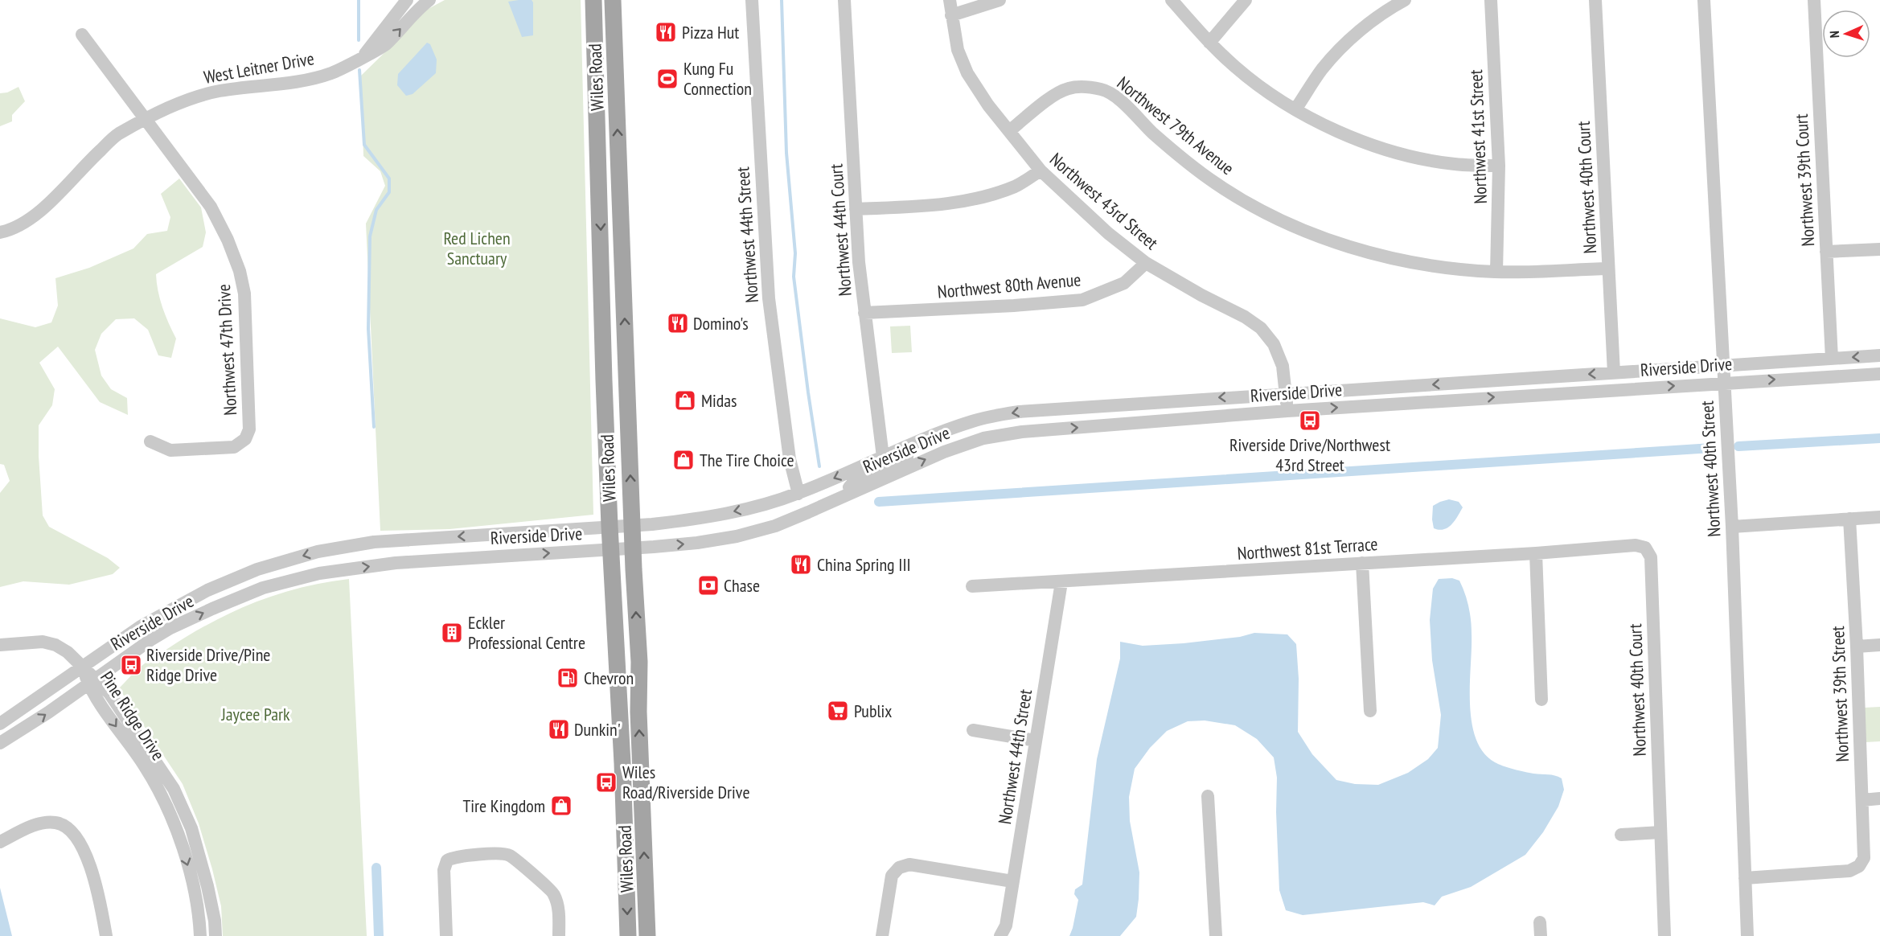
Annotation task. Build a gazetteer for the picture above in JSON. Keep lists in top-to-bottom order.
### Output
{
  "streets": {
    "main road": ["Wiles Road"],
    "street": [
      "West Leitner Drive",
      "Northwest 79th Avenue",
      "Northwest 41st Street",
      "Northwest 39th Court",
      "Northwest 40th Court",
      "Northwest 43rd Street",
      "Northwest 44th Court",
      "Northwest 44th Street",
      "Northwest 80th Avenue",
      "Northwest 47th Drive",
      "Riverside Drive",
      "Northwest 40th Street",
      "Northwest 81st Terrace",
      "Northwest 39th Street",
      "Pine Ridge Drive"
    ]
  },
  "crossings": [
    ["West Leitner Drive", "Northwest 47th Drive"],
    ["Wiles Road", "Riverside Drive"],
    ["Northwest 79th Avenue", "Northwest 41st Street"],
    ["Northwest 79th Avenue", "Northwest 40th Court"],
    ["Northwest 79th Avenue", "Northwest 43rd Street"],
    ["Northwest 39th Court", "Riverside Drive"],
    ["Northwest 40th Court", "Riverside Drive"],
    ["Northwest 40th Court", "Northwest 81st Terrace"],
    ["Northwest 43rd Street", "Northwest 80th Avenue"],
    ["Northwest 43rd Street", "Riverside Drive"],
    ["Northwest 44th Court", "Northwest 80th Avenue"],
    ["Northwest 44th Court", "Riverside Drive"],
    ["Northwest 44th Street", "Riverside Drive"],
    ["Northwest 44th Street", "Northwest 81st Terrace"],
    ["Riverside Drive", "Northwest 40th Street"],
    ["Riverside Drive", "Pine Ridge Drive"],
    ["Northwest 40th Street", "Northwest 39th Street"]
  ],
  "parks": ["Red Lichen Sanctuary", "Jaycee Park"],
  "places": {
    "restaurant": [
      "Pizza Hut",
      "Domino's",
      "China Spring III",
      "Dunkin'"
    ],
    "sports": ["Kung Fu Connection"],
    "shop": ["Midas", "The Tire Choice", "Tire Kingdom"],
    "bus stop": ["Riverside Drive/Northwest 43rd Street", "Riverside Drive/Pine Ridge Drive", "Wiles Road/Riverside Drive"],
    "bank": ["Chase"],
    "building": ["Eckler Professional Centre"],
    "fuel station": ["Chevron"],
    "supermarket": ["Publix"]
  },
  "north": "left"
}
